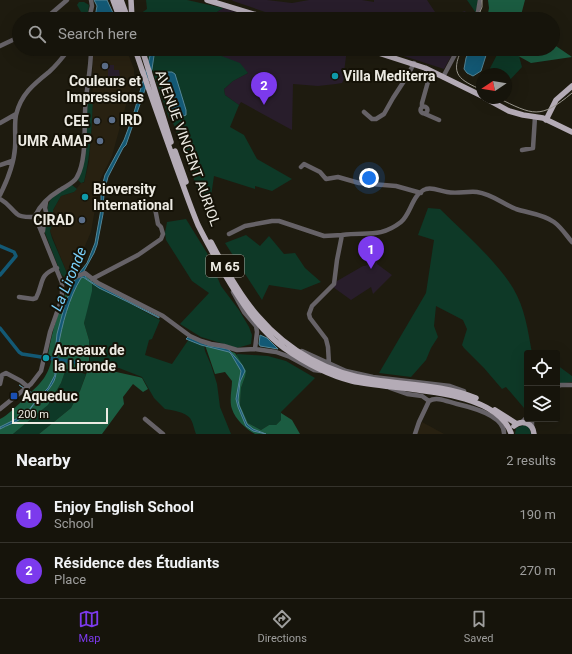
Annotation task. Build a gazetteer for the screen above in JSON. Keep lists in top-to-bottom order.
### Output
{
  "streets": {
    "main road": ["AVENUE VINCENT AURIOL", "M 65"]
  },
  "crossings": [
    ["AVENUE VINCENT AURIOL", "M 65"]
  ],
  "water": ["La Lironde"],
  "places": {
    "other": [
      "Couleurs et Impressions",
      "Villa Mediterra",
      "IRD",
      "CEE",
      "UMR AMAP",
      "Bioversity International",
      "CIRAD",
      "Arceaux de la Lironde"
    ],
    "transit": ["Aqueduc"]
  },
  "scale_bar": "200 m",
  "north": "left",
  "page": {
    "search": "Search here",
    "pins": ["2", "1"],
    "scale": "200 m",
    "heading": ["Nearby", "2 results"],
    "list": [
      {
        "mark": "1",
        "name": "Enjoy English School",
        "note": "School",
        "value": "190 m"
      },
      {
        "mark": "2",
        "name": "Résidence des Étudiants",
        "note": "Place",
        "value": "270 m"
      }
    ],
    "nav": ["Map", "Directions", "Saved"]
  }
}
